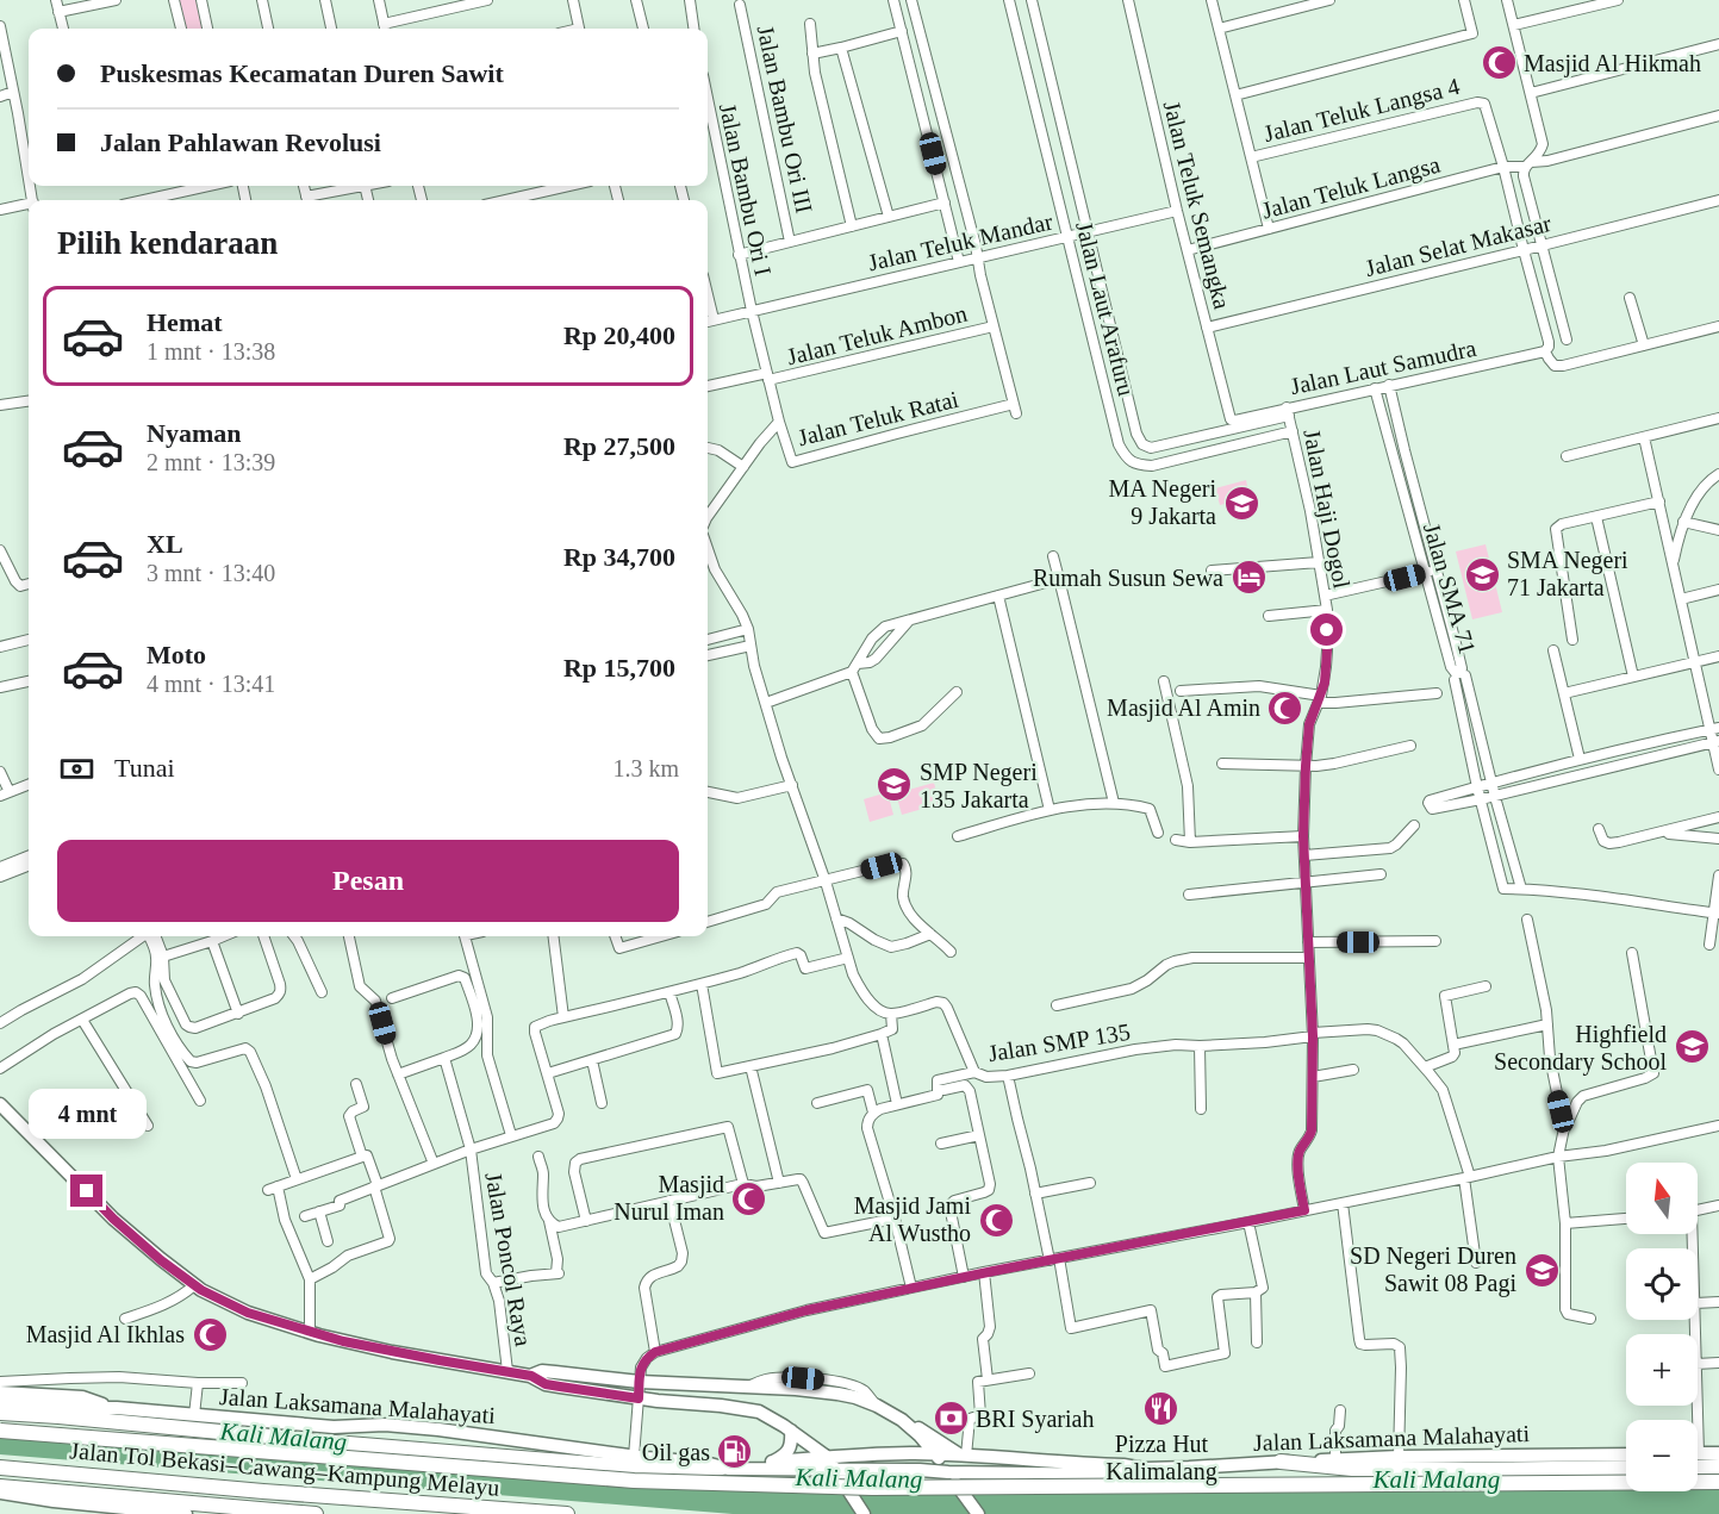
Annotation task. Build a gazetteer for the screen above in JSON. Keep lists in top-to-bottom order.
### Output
{
  "streets": {
    "highway": ["Jalan Tol Bekasi–Cawang–Kampung Melayu"],
    "main road": ["Jalan Laksamana Malahayati"],
    "street": [
      "Jalan Teluk Langsa 4",
      "Jalan Bambu Ori III",
      "Jalan Teluk Langsa",
      "Jalan Bambu Ori I",
      "Jalan Teluk Semangka",
      "Jalan Teluk Mandar",
      "Jalan Selat Makasar",
      "Jalan Laut Arafuru",
      "Jalan Teluk Ambon",
      "Jalan Laut Samudra",
      "Jalan Teluk Ratai",
      "Jalan Haji Dogol",
      "Jalan SMA 71",
      "Jalan SMP 135",
      "Jalan Poncol Raya"
    ]
  },
  "crossings": [
    ["Jalan Teluk Langsa 4", "Jalan Teluk Langsa"],
    ["Jalan Teluk Langsa", "Jalan Teluk Semangka"],
    ["Jalan Bambu Ori I", "Jalan Teluk Mandar"],
    ["Jalan Bambu Ori I", "Jalan Teluk Ambon"],
    ["Jalan Bambu Ori I", "Jalan Teluk Ratai"],
    ["Jalan Teluk Semangka", "Jalan Teluk Mandar"],
    ["Jalan Teluk Semangka", "Jalan Selat Makasar"],
    ["Jalan Teluk Semangka", "Jalan Laut Samudra"],
    ["Jalan Teluk Mandar", "Jalan Laut Arafuru"],
    ["Jalan Laut Arafuru", "Jalan Laut Samudra"],
    ["Jalan Laut Arafuru", "Jalan Haji Dogol"],
    ["Jalan Teluk Ambon", "Jalan Teluk Ratai"],
    ["Jalan Laut Samudra", "Jalan Haji Dogol"],
    ["Jalan Laut Samudra", "Jalan SMA 71"],
    ["Jalan Haji Dogol", "Jalan SMP 135"]
  ],
  "water": ["Kali Malang"],
  "places": {
    "mosque": [
      "Masjid Al Hikmah",
      "Masjid Al Amin",
      "Masjid Nurul Iman",
      "Masjid Jami Al Wustho",
      "Masjid Al Ikhlas"
    ],
    "school or university": [
      "MA Negeri 9 Jakarta",
      "SMA Negeri 71 Jakarta",
      "SMP Negeri 135 Jakarta",
      "Highfield Secondary School",
      "SD Negeri Duren Sawit 08 Pagi"
    ],
    "hotel": ["Rumah Susun Sewa"],
    "restaurant": ["Pizza Hut Kalimalang"],
    "bank": ["BRI Syariah"],
    "fuel station": ["Oil gas"]
  },
  "north": "top",
  "page": {
    "banner": ["Puskesmas Kecamatan Duren Sawit", "Jalan Pahlawan Revolusi"],
    "heading": "Pilih kendaraan",
    "list": [
      {
        "name": "Hemat",
        "note": "1 mnt · 13:38",
        "value": "Rp 20,400"
      },
      {
        "name": "Nyaman",
        "note": "2 mnt · 13:39",
        "value": "Rp 27,500"
      },
      {
        "name": "XL",
        "note": "3 mnt · 13:40",
        "value": "Rp 34,700"
      },
      {
        "name": "Moto",
        "note": "4 mnt · 13:41",
        "value": "Rp 15,700"
      }
    ],
    "pay": ["Tunai", "1.3 km"],
    "buttons": "Pesan",
    "bubble": "4 mnt",
    "map_buttons": ["+", "−"]
  }
}
